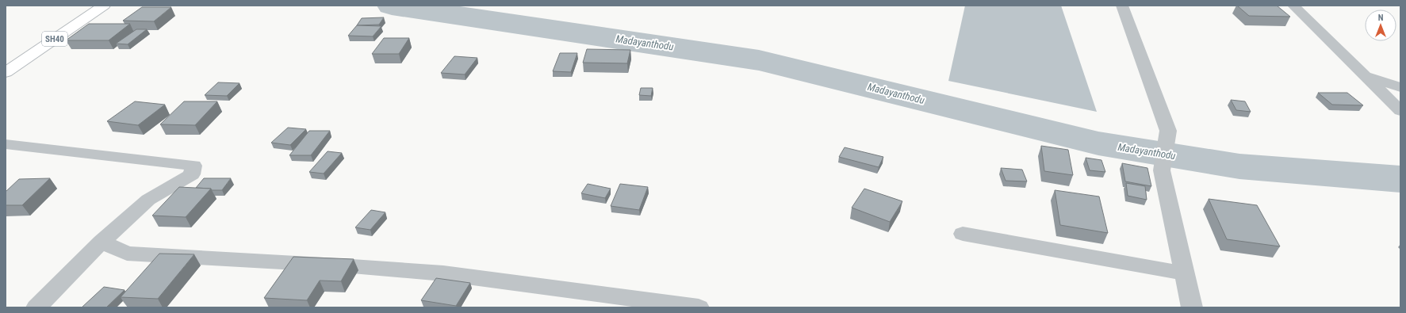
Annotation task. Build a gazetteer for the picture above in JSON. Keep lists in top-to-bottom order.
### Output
{
  "streets": {
    "main road": ["SH40"]
  },
  "water": ["Madayanthodu"],
  "north": "top"
}
